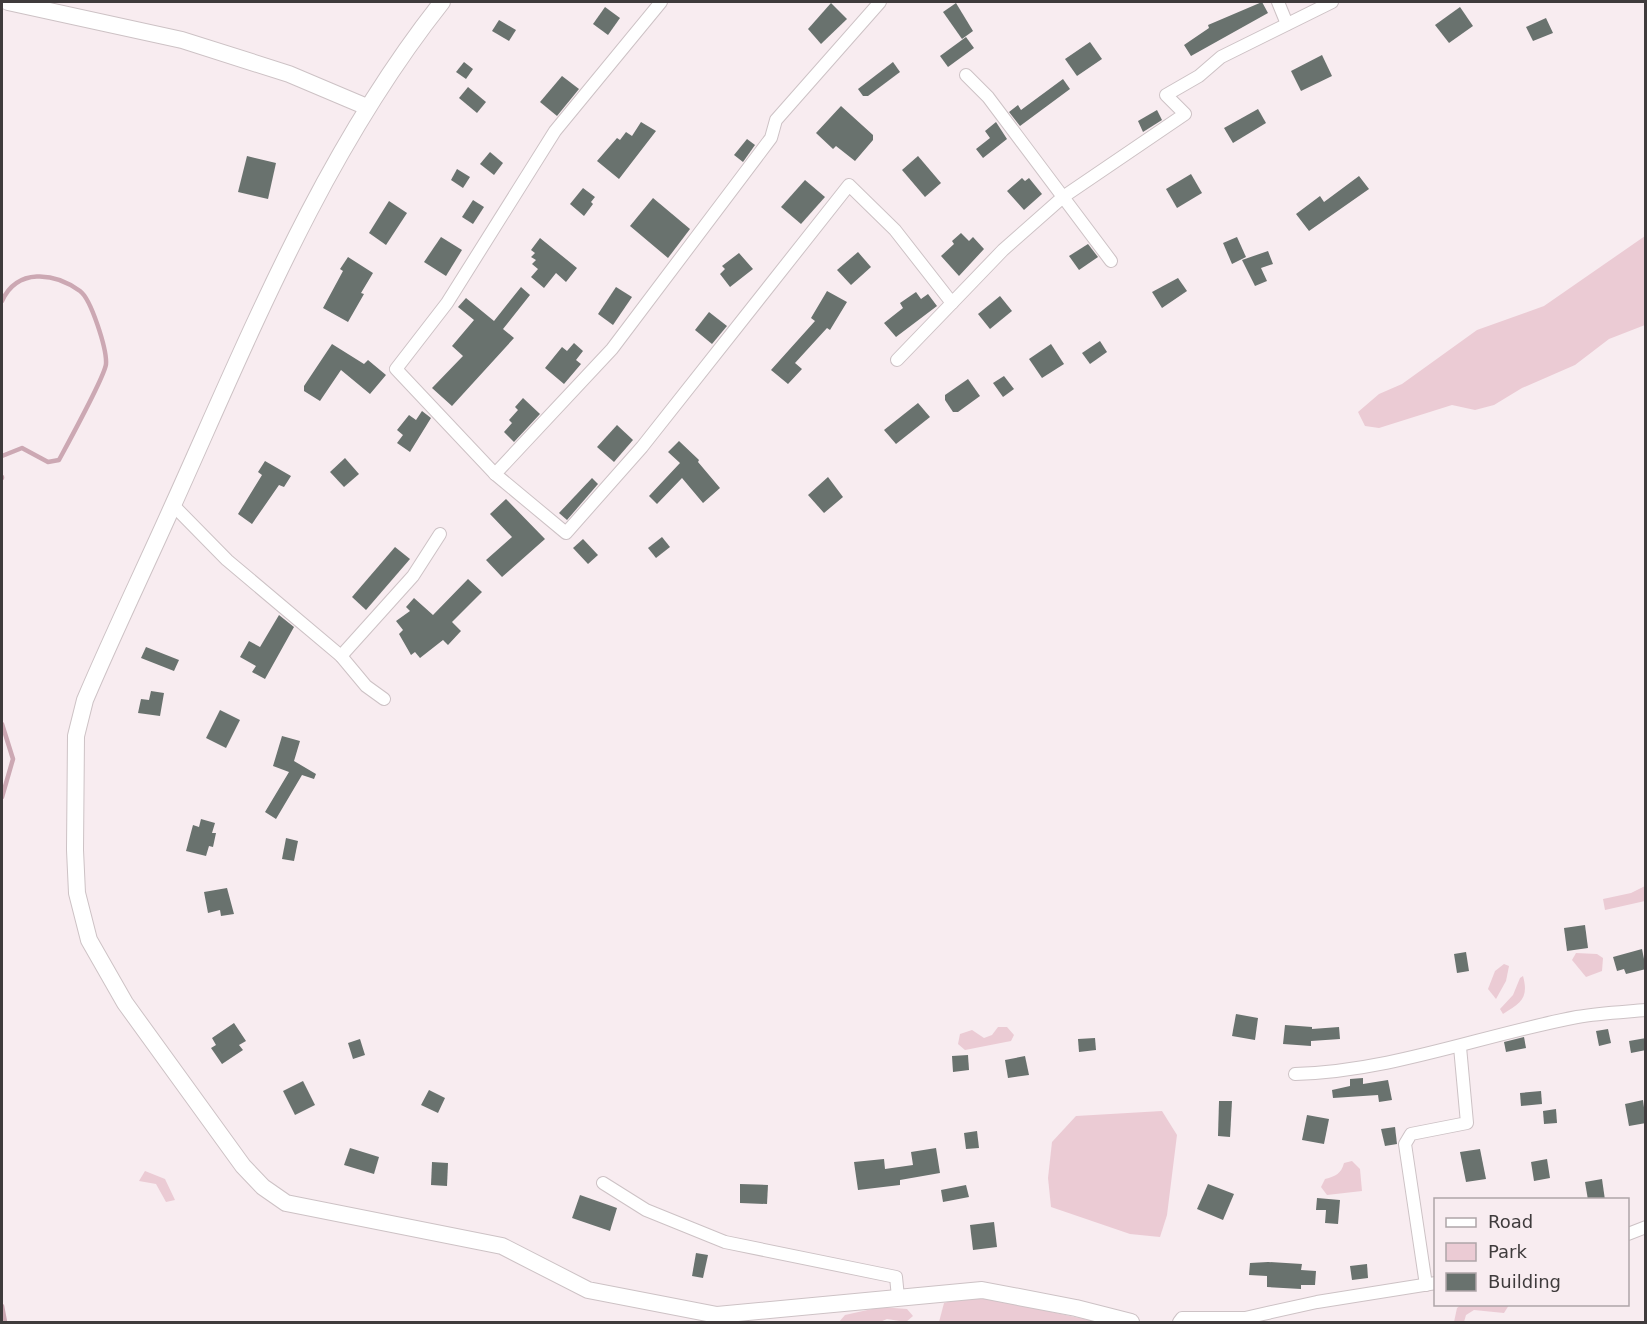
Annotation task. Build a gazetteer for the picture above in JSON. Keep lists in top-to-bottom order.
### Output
{
  "legend": ["Road", "Park", "Building"]
}
